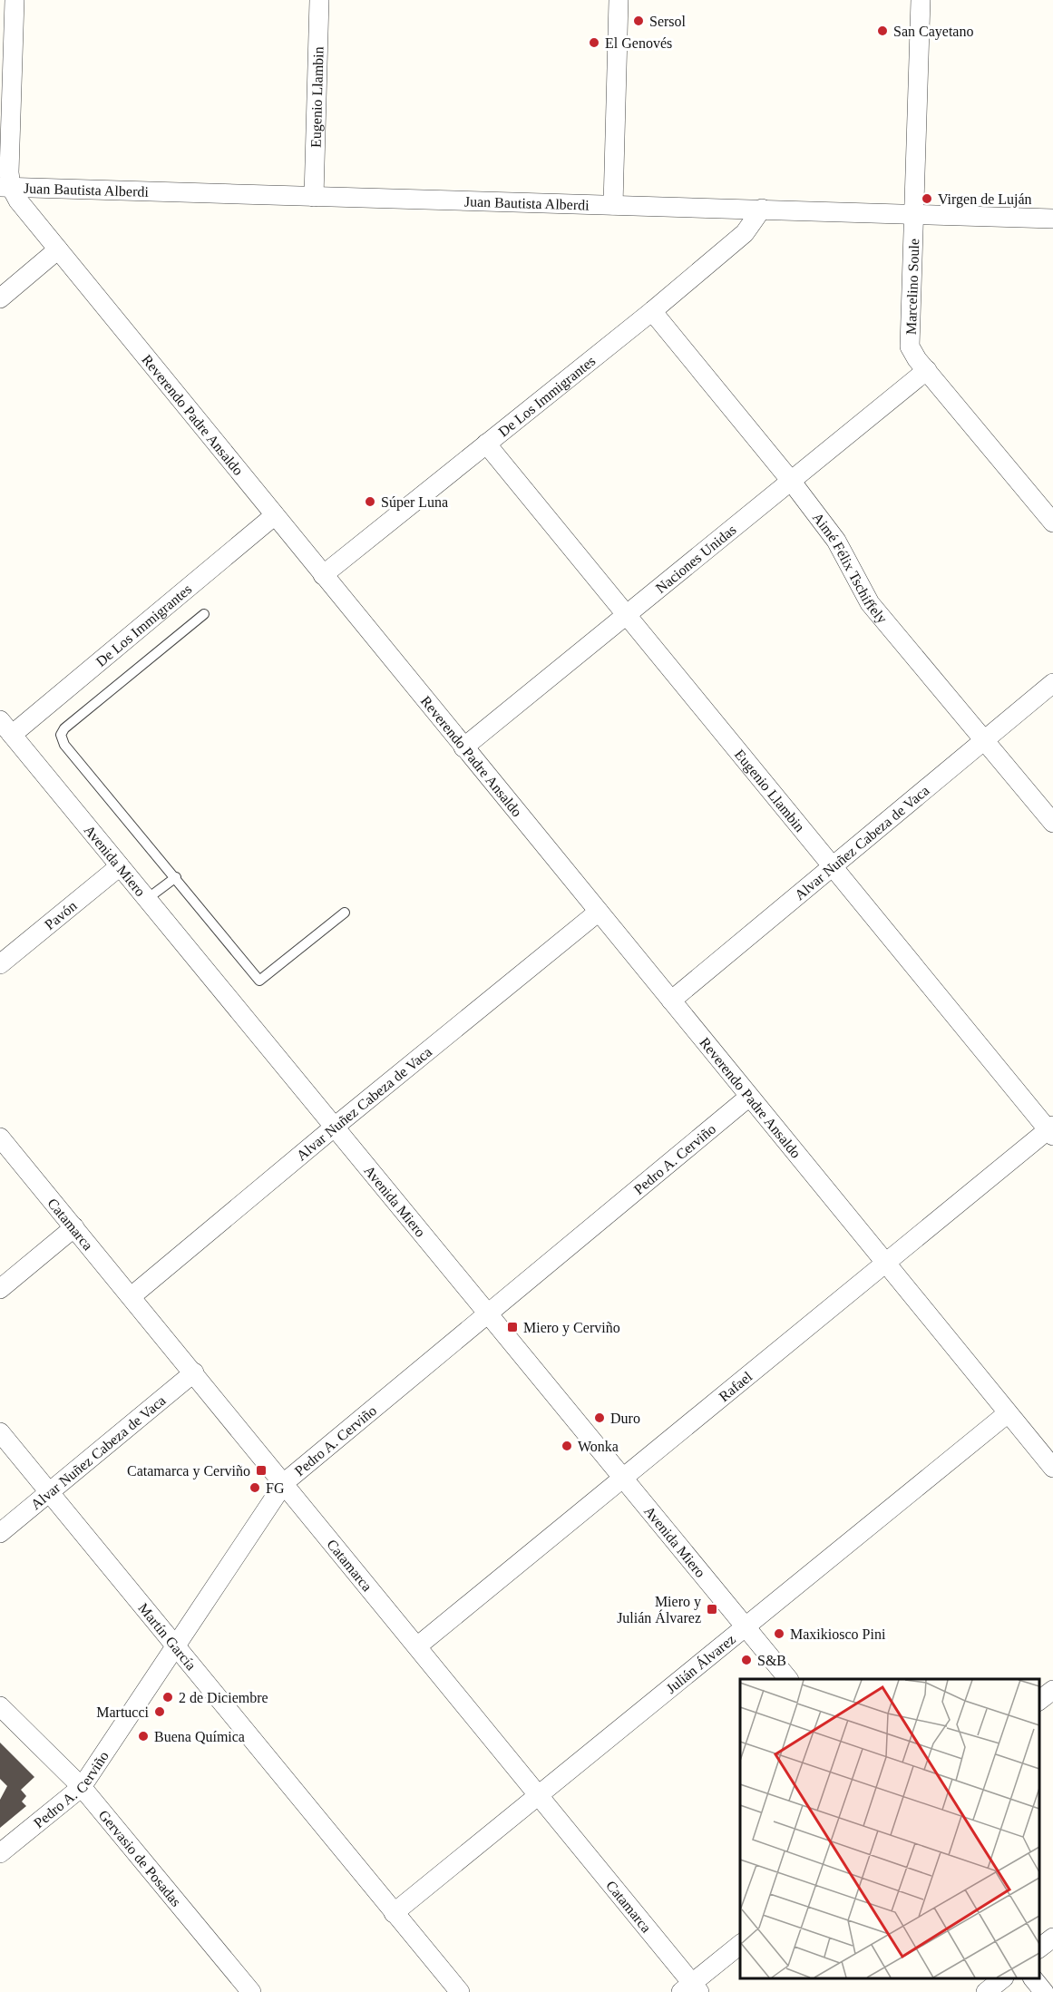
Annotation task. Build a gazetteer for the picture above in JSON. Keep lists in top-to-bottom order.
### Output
{
  "streets": {
    "street": [
      "Eugenio Llambin",
      "Juan Bautista Alberdi",
      "Marcelino Soule",
      "De Los Immigrantes",
      "Reverendo Padre Ansaldo",
      "Naciones Unidas",
      "Aimé Félix Tschiffely",
      "Alvar Nuñez Cabeza de Vaca",
      "Avenida Miero",
      "Pavón",
      "Pedro A. Cerviño",
      "Catamarca",
      "Rafael",
      "Martín García",
      "Julián Álvarez",
      "Gervasio de Posadas"
    ]
  },
  "crossings": [
    ["Eugenio Llambin", "Juan Bautista Alberdi"],
    ["Eugenio Llambin", "De Los Immigrantes"],
    ["Eugenio Llambin", "Naciones Unidas"],
    ["Eugenio Llambin", "Alvar Nuñez Cabeza de Vaca"],
    ["Eugenio Llambin", "Rafael"],
    ["Juan Bautista Alberdi", "Marcelino Soule"],
    ["Juan Bautista Alberdi", "De Los Immigrantes"],
    ["Juan Bautista Alberdi", "Reverendo Padre Ansaldo"],
    ["Marcelino Soule", "Naciones Unidas"],
    ["De Los Immigrantes", "Reverendo Padre Ansaldo"],
    ["De Los Immigrantes", "Aimé Félix Tschiffely"],
    ["De Los Immigrantes", "Avenida Miero"],
    ["Reverendo Padre Ansaldo", "Naciones Unidas"],
    ["Reverendo Padre Ansaldo", "Alvar Nuñez Cabeza de Vaca"],
    ["Reverendo Padre Ansaldo", "Pedro A. Cerviño"],
    ["Reverendo Padre Ansaldo", "Rafael"],
    ["Reverendo Padre Ansaldo", "Julián Álvarez"],
    ["Naciones Unidas", "Aimé Félix Tschiffely"],
    ["Aimé Félix Tschiffely", "Alvar Nuñez Cabeza de Vaca"],
    ["Alvar Nuñez Cabeza de Vaca", "Avenida Miero"],
    ["Alvar Nuñez Cabeza de Vaca", "Catamarca"],
    ["Alvar Nuñez Cabeza de Vaca", "Martín García"],
    ["Avenida Miero", "Pavón"],
    ["Avenida Miero", "Pedro A. Cerviño"],
    ["Avenida Miero", "Rafael"],
    ["Avenida Miero", "Julián Álvarez"],
    ["Pedro A. Cerviño", "Catamarca"],
    ["Pedro A. Cerviño", "Martín García"],
    ["Pedro A. Cerviño", "Gervasio de Posadas"],
    ["Catamarca", "Rafael"],
    ["Catamarca", "Julián Álvarez"],
    ["Martín García", "Julián Álvarez"]
  ],
  "places": {
    "other": [
      "Sersol",
      "San Cayetano",
      "El Genovés",
      "Virgen de Luján",
      "Súper Luna",
      "Duro",
      "Wonka",
      "FG",
      "Maxikiosco Pini",
      "S&B",
      "2 de Diciembre",
      "Martucci",
      "Buena Química"
    ],
    "transit": ["Miero y Cerviño", "Catamarca y Cerviño", "Miero y Julián Álvarez"]
  }
}
